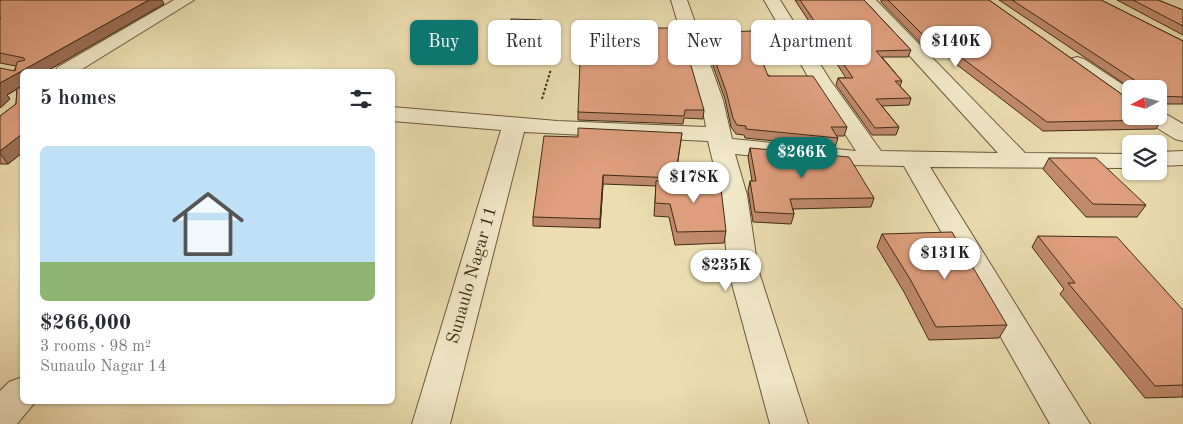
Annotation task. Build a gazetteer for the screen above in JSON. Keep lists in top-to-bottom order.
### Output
{
  "streets": {
    "street": ["Sunaulo Nagar 11"]
  },
  "north": "left",
  "page": {
    "chip": [
      "Buy",
      "Rent",
      "Filters",
      "New",
      "Apartment"
    ],
    "price": [
      "$140K",
      "$266K",
      "$178K",
      "$131K",
      "$235K"
    ],
    "heading": "5 homes",
    "list": [
      {
        "name": "$266,000",
        "note": "3 rooms · 98 m² · Sunaulo Nagar 14"
      }
    ]
  }
}
